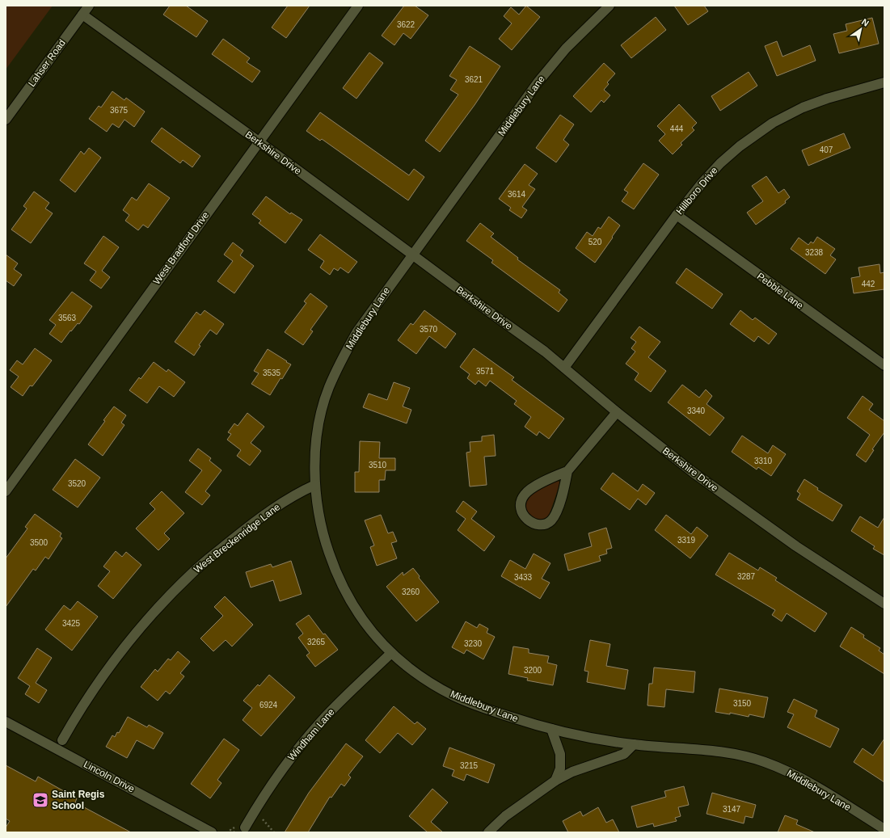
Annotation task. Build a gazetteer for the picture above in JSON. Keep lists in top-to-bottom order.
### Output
{
  "streets": {
    "street": [
      "Lahser Road",
      "Middlebury Lane",
      "Berkshire Drive",
      "Hillboro Drive",
      "West Bradford Drive",
      "Pebble Lane",
      "West Breckenridge Lane",
      "Windham Lane",
      "Lincoln Drive"
    ]
  },
  "crossings": [
    ["Lahser Road", "Berkshire Drive"],
    ["Middlebury Lane", "Berkshire Drive"],
    ["Middlebury Lane", "West Breckenridge Lane"],
    ["Middlebury Lane", "Windham Lane"],
    ["Berkshire Drive", "Hillboro Drive"],
    ["Berkshire Drive", "West Bradford Drive"],
    ["Hillboro Drive", "Pebble Lane"]
  ],
  "places": {
    "school or university": ["Saint Regis School"]
  },
  "house_numbers": [
    "3622",
    "3621",
    "3675",
    "444",
    "407",
    "3614",
    "520",
    "3238",
    "442",
    "3563",
    "3570",
    "3571",
    "3535",
    "3340",
    "3310",
    "3510",
    "3520",
    "3319",
    "3500",
    "3287",
    "3433",
    "3260",
    "3425",
    "3265",
    "3230",
    "3200",
    "3150",
    "6924",
    "3215",
    "3147"
  ],
  "north": "top right"
}
